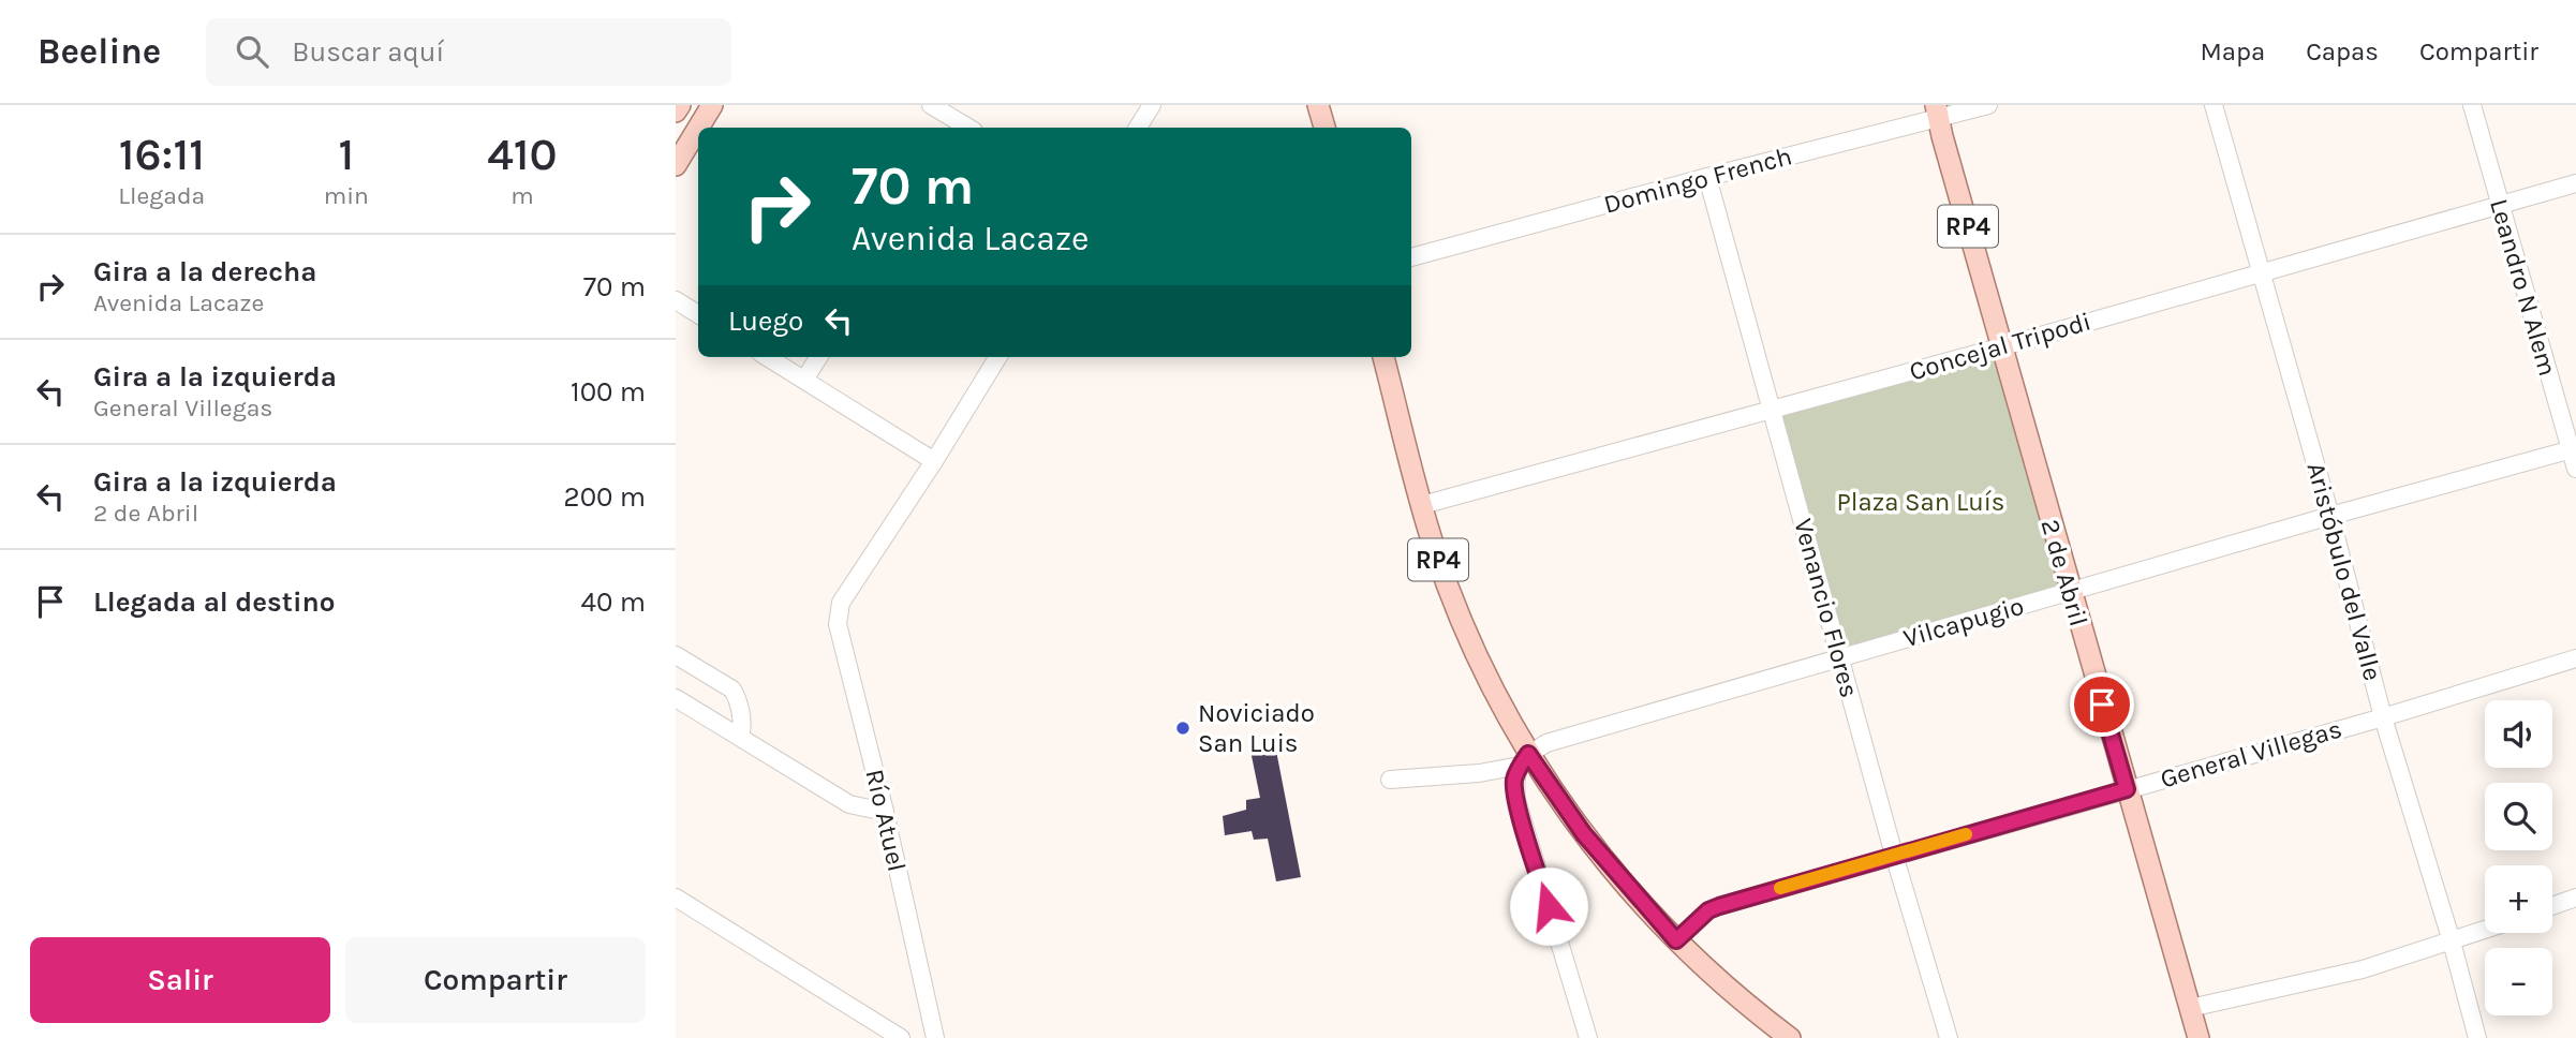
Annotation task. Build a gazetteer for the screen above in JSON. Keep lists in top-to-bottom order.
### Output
{
  "streets": {
    "main road": ["RP4", "2 de Abril"],
    "street": [
      "Domingo French",
      "Leandro N Alem",
      "Concejal Tripodi",
      "Aristóbulo del Valle",
      "Venancio Flores",
      "Vilcapugio",
      "General Villegas",
      "Río Atuel"
    ]
  },
  "crossings": [
    ["Domingo French", "2 de Abril"],
    ["Domingo French", "Venancio Flores"],
    ["RP4", "Concejal Tripodi"],
    ["RP4", "Vilcapugio"],
    ["RP4", "General Villegas"],
    ["Leandro N Alem", "Concejal Tripodi"],
    ["Leandro N Alem", "Vilcapugio"],
    ["Concejal Tripodi", "Aristóbulo del Valle"],
    ["Concejal Tripodi", "2 de Abril"],
    ["Concejal Tripodi", "Venancio Flores"],
    ["Aristóbulo del Valle", "Vilcapugio"],
    ["Aristóbulo del Valle", "General Villegas"],
    ["2 de Abril", "Vilcapugio"],
    ["2 de Abril", "General Villegas"],
    ["Venancio Flores", "Vilcapugio"],
    ["Venancio Flores", "General Villegas"]
  ],
  "parks": ["Plaza San Luís"],
  "places": ["Noviciado San Luis"],
  "page": {
    "header": "Beeline",
    "search": "Buscar aquí",
    "nav": ["Mapa", "Capas", "Compartir"],
    "eta": [
      "16:11",
      "Llegada",
      "1",
      "min",
      "410",
      "m"
    ],
    "turn": ["70 m", "Avenida Lacaze"],
    "list": [
      {
        "name": "Gira a la derecha",
        "note": "Avenida Lacaze",
        "value": "70 m"
      },
      {
        "name": "Gira a la izquierda",
        "note": "General Villegas",
        "value": "100 m"
      },
      {
        "name": "Gira a la izquierda",
        "note": "2 de Abril",
        "value": "200 m"
      },
      {
        "name": "Llegada al destino",
        "value": "40 m"
      }
    ],
    "then": "Luego",
    "map_buttons": ["+", "−"],
    "buttons": ["Salir", "Compartir"]
  }
}
